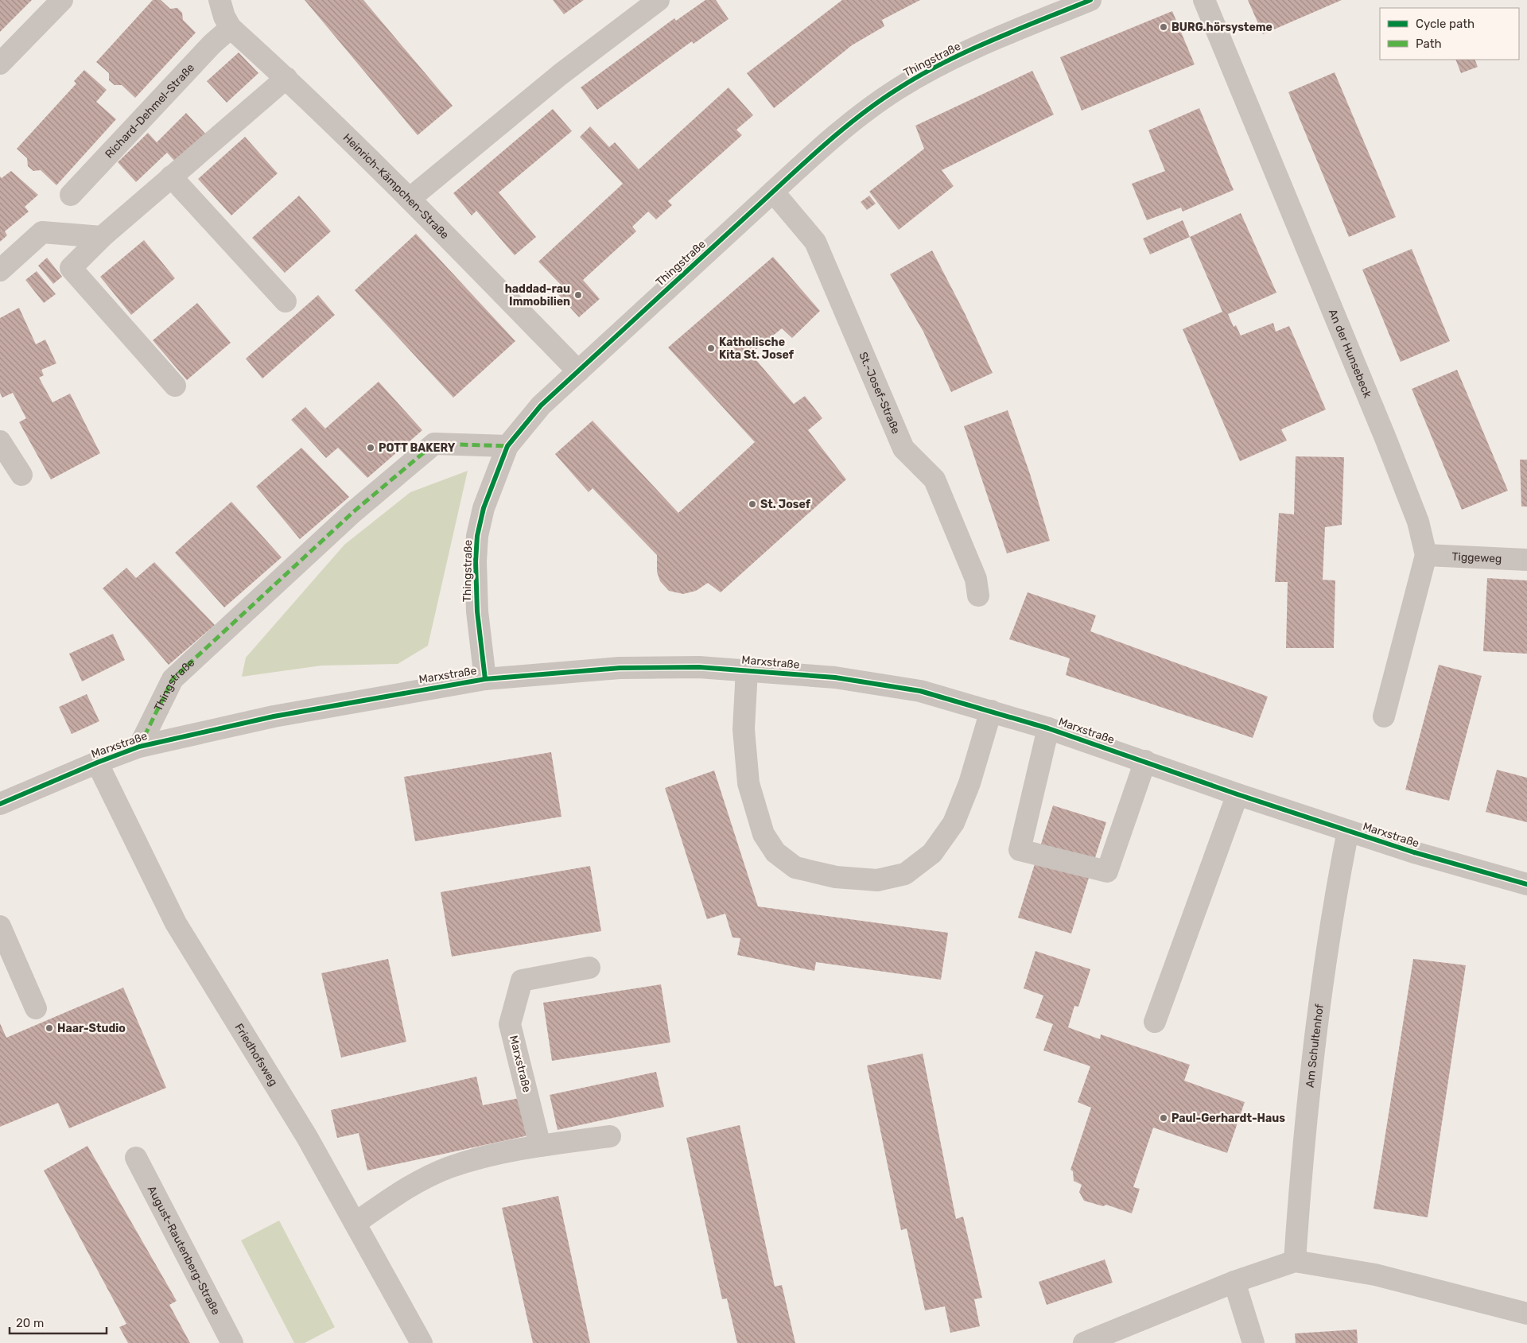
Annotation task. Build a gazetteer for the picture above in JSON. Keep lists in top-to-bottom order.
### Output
{
  "streets": {
    "street": [
      "Thingstraße",
      "Richard-Dehmel-Straße",
      "Heinrich-Kämpchen-Straße",
      "An der Hunsebeck",
      "St.-Josef-Straße",
      "Tiggeweg",
      "Marxstraße",
      "Am Schultenhof",
      "Friedhofsweg",
      "August-Rautenberg-Straße"
    ]
  },
  "crossings": [
    ["Thingstraße", "Heinrich-Kämpchen-Straße"],
    ["Thingstraße", "St.-Josef-Straße"],
    ["Thingstraße", "Marxstraße"],
    ["Richard-Dehmel-Straße", "Heinrich-Kämpchen-Straße"],
    ["An der Hunsebeck", "Tiggeweg"],
    ["Marxstraße", "Am Schultenhof"],
    ["Marxstraße", "Friedhofsweg"]
  ],
  "places": [
    "BURG.hörsysteme",
    "haddad-rau Immobilien",
    "Katholische Kita St. Josef",
    "POTT BAKERY",
    "St. Josef",
    "Haar-Studio",
    "Paul-Gerhardt-Haus"
  ],
  "legend": ["Cycle path", "Path"],
  "scale_bar": "20 m"
}
